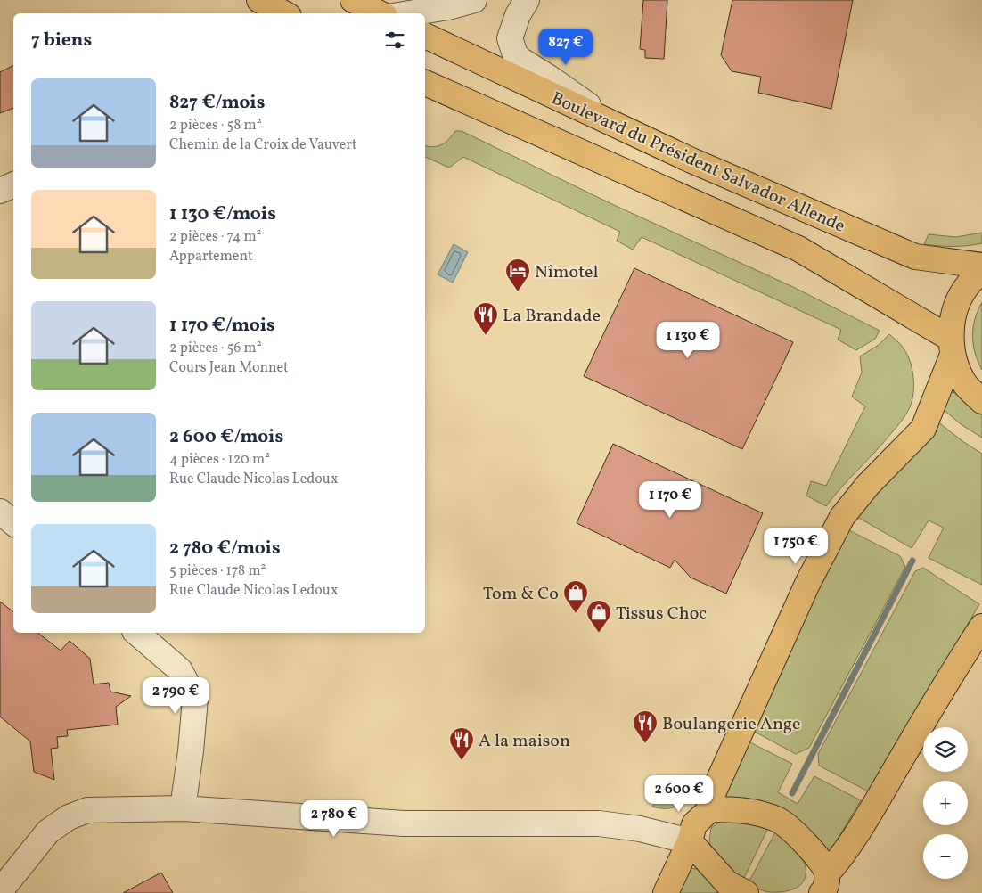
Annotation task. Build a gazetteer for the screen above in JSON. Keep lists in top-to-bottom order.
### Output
{
  "streets": {
    "main road": ["Boulevard du Président Salvador Allende"]
  },
  "places": {
    "hotel": ["Nîmotel"],
    "restaurant": ["La Brandade", "Boulangerie Ange", "A la maison"],
    "shop": ["Tom & Co", "Tissus Choc"]
  },
  "page": {
    "heading": "7 biens",
    "price": [
      "827 €",
      "1 130 €",
      "1 170 €",
      "1 750 €",
      "2 790 €",
      "2 600 €",
      "2 780 €"
    ],
    "list": [
      {
        "name": "827 €/mois",
        "note": "2 pièces · 58 m² · Chemin de la Croix de Vauvert"
      },
      {
        "name": "1 130 €/mois",
        "note": "2 pièces · 74 m² · Appartement"
      },
      {
        "name": "1 170 €/mois",
        "note": "2 pièces · 56 m² · Cours Jean Monnet"
      },
      {
        "name": "2 600 €/mois",
        "note": "4 pièces · 120 m² · Rue Claude Nicolas Ledoux"
      },
      {
        "name": "2 780 €/mois",
        "note": "5 pièces · 178 m² · Rue Claude Nicolas Ledoux"
      }
    ],
    "map_buttons": ["+", "−"]
  }
}
